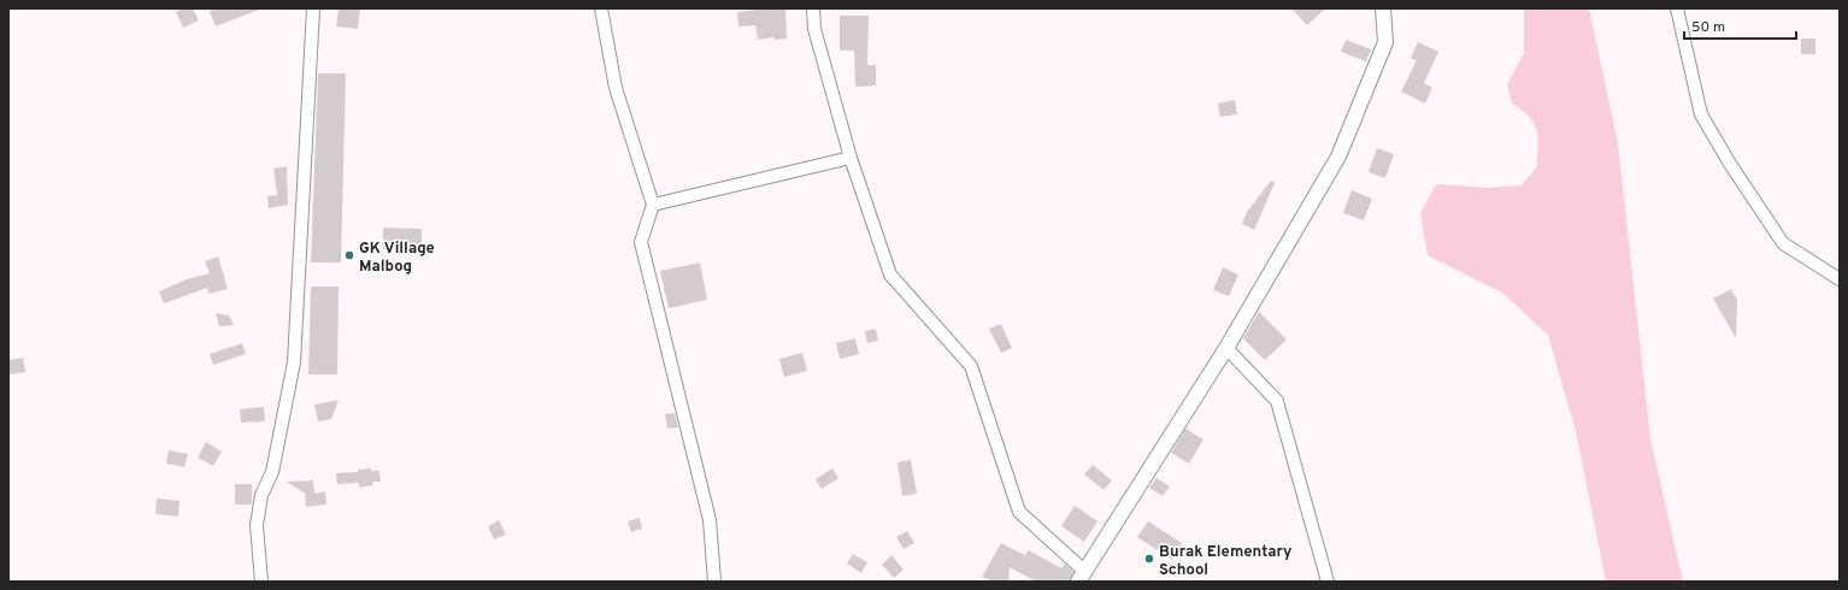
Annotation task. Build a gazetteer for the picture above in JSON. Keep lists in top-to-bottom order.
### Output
{
  "places": ["GK Village Malbog", "Burak Elementary School"],
  "scale_bar": "50 m"
}
